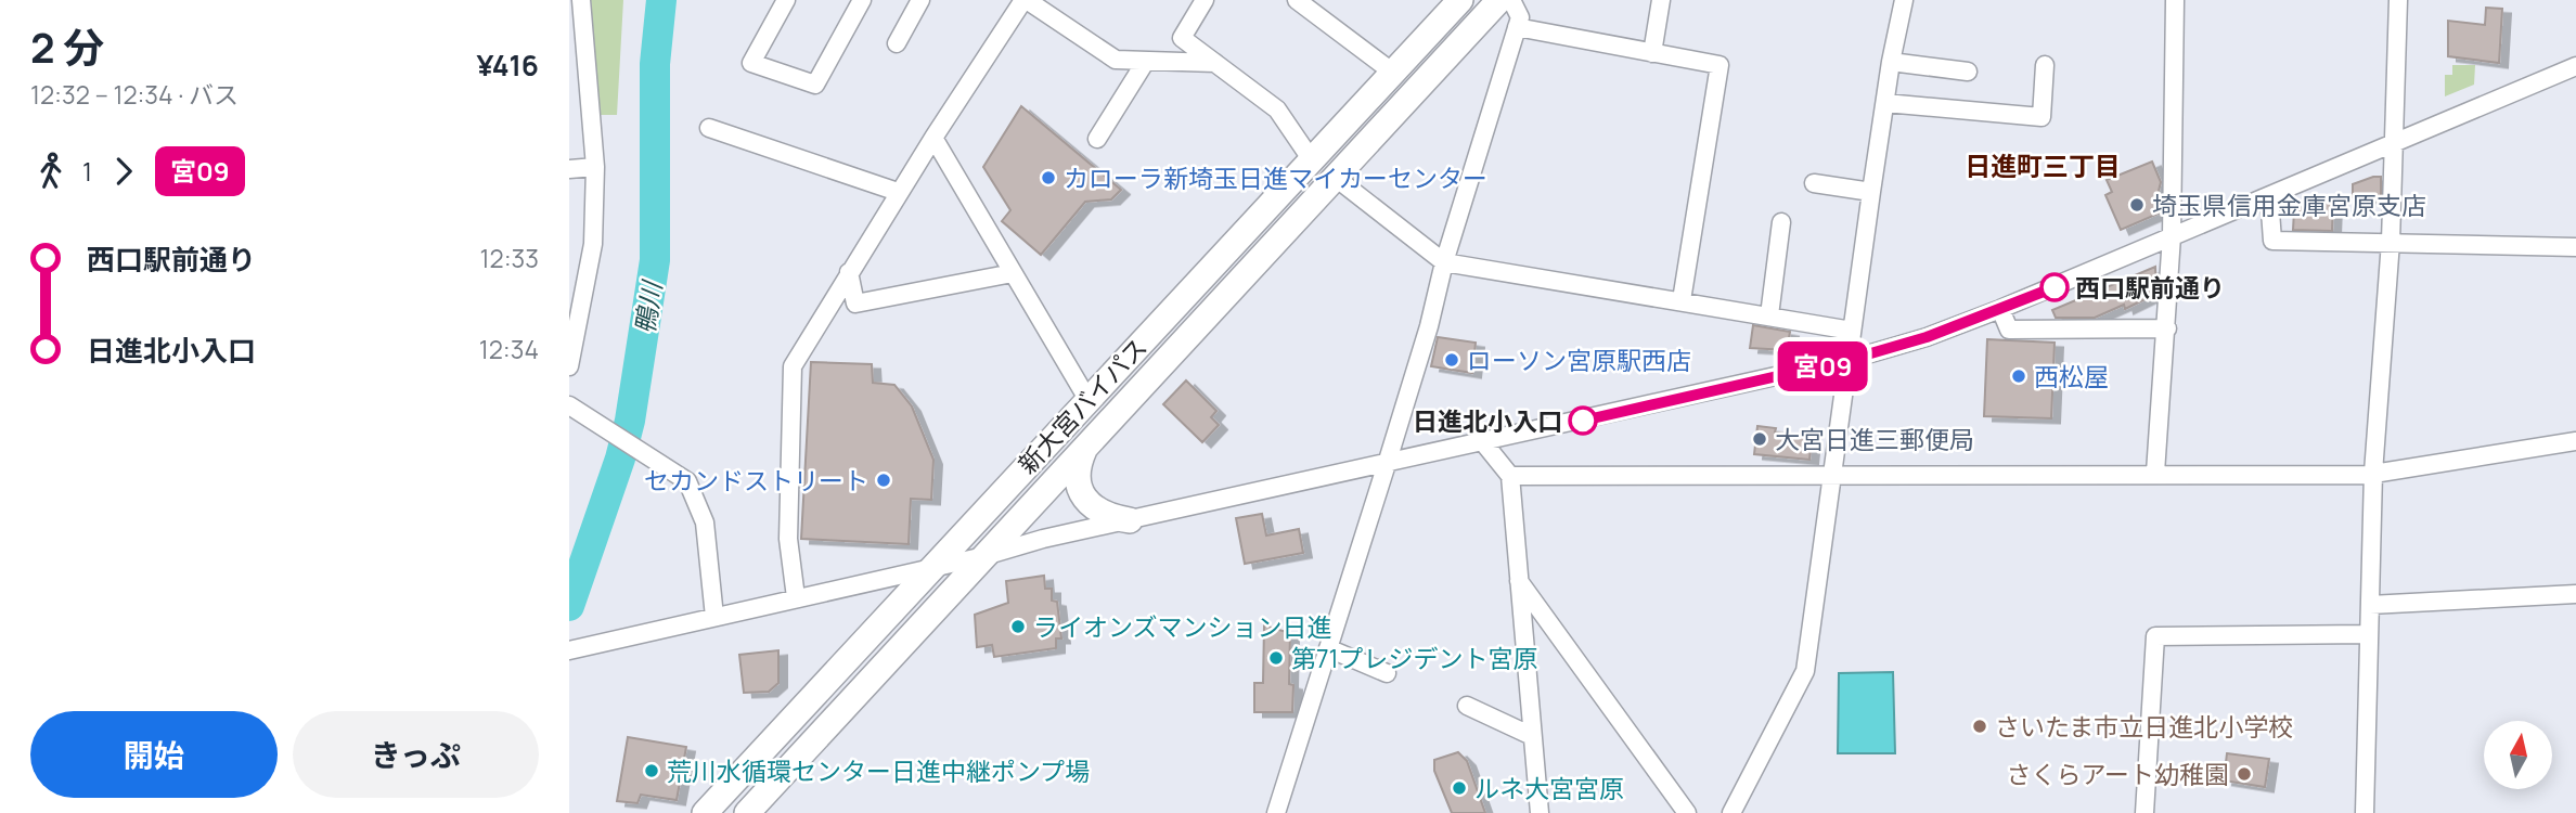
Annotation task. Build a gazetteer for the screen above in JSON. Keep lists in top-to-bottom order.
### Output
{
  "streets": {
    "highway": ["新大宮バイパス"]
  },
  "districts": ["日進町三丁目"],
  "water": ["鴨川"],
  "places": [
    "カローラ新埼玉日進マイカーセンター",
    "埼玉県信用金庫宮原支店",
    "西口駅前通り",
    "ローソン宮原駅西店",
    "西松屋",
    "日進北小入口",
    "大宮日進三郵便局",
    "セカンドストリート",
    "ライオンズマンション日進",
    "第71プレジデント宮原",
    "さいたま市立日進北小学校",
    "荒川水循環センター日進中継ポンプ場",
    "さくらアート幼稚園",
    "ルネ大宮宮原"
  ],
  "lines": ["bus line 宮09"],
  "north": "top",
  "page": {
    "heading": ["2 分", "12:32 – 12:34 · バス", "¥416"],
    "on_map": "宮09",
    "legs": ["1", "宮09"],
    "list": [
      {
        "name": "西口駅前通り",
        "value": "12:33"
      },
      {
        "name": "日進北小入口",
        "value": "12:34"
      }
    ],
    "buttons": ["開始", "きっぷ"]
  }
}
